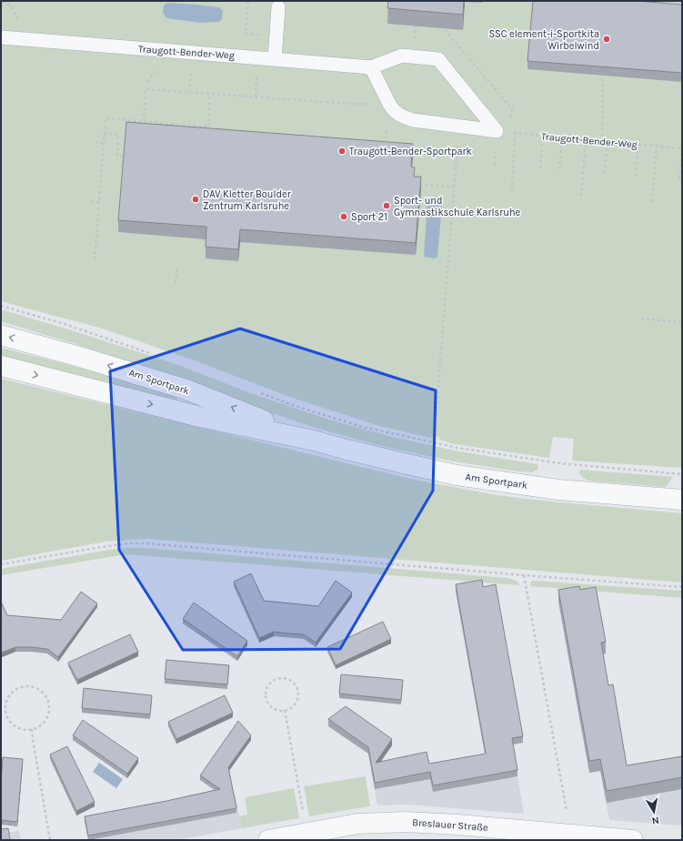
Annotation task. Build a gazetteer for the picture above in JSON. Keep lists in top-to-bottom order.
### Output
{
  "streets": {
    "street": ["Am Sportpark", "Breslauer Straße"],
    "lane": ["Traugott-Bender-Weg"]
  },
  "places": [
    "SSC element-i-Sportkita Wirbelwind",
    "Traugott-Bender-Sportpark",
    "DAV Kletter Boulder Zentrum Karlsruhe",
    "Sport- und Gymnastikschule Karlsruhe",
    "Sport 21"
  ],
  "north": "bottom"
}
